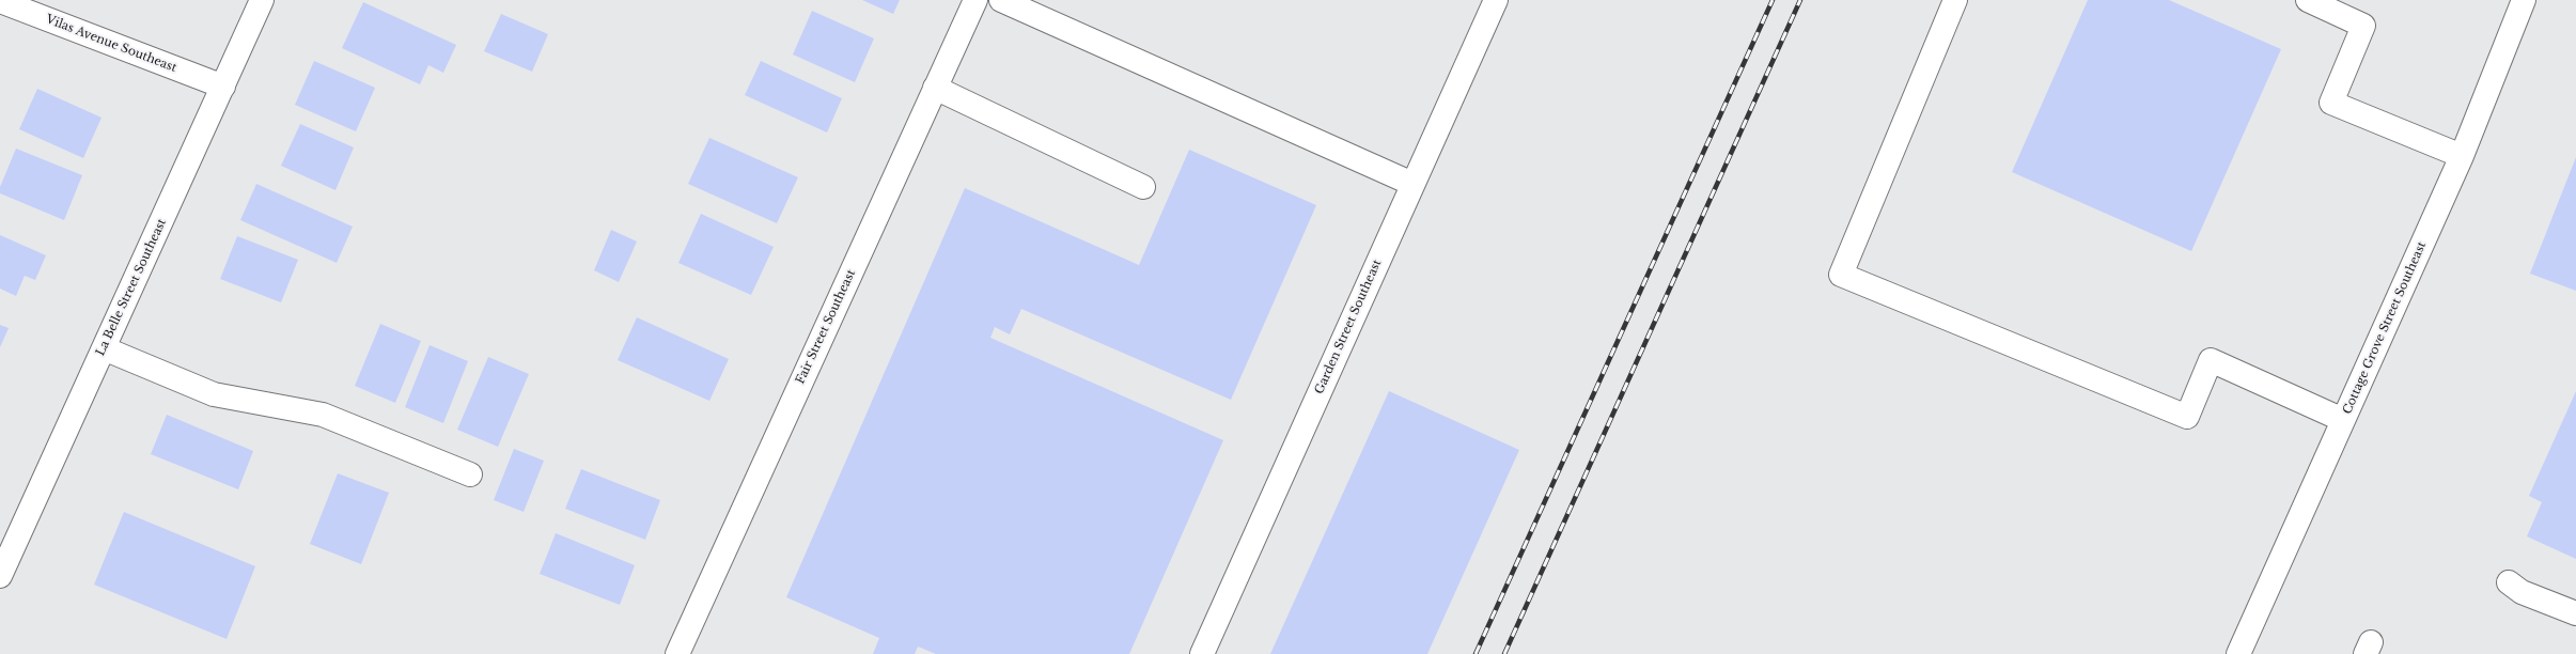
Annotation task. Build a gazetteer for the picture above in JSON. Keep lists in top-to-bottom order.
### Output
{
  "streets": {
    "street": [
      "Vilas Avenue Southeast",
      "La Belle Street Southeast",
      "Fair Street Southeast",
      "Garden Street Southeast",
      "Cottage Grove Street Southeast"
    ]
  },
  "crossings": [
    ["Vilas Avenue Southeast", "La Belle Street Southeast"]
  ]
}
